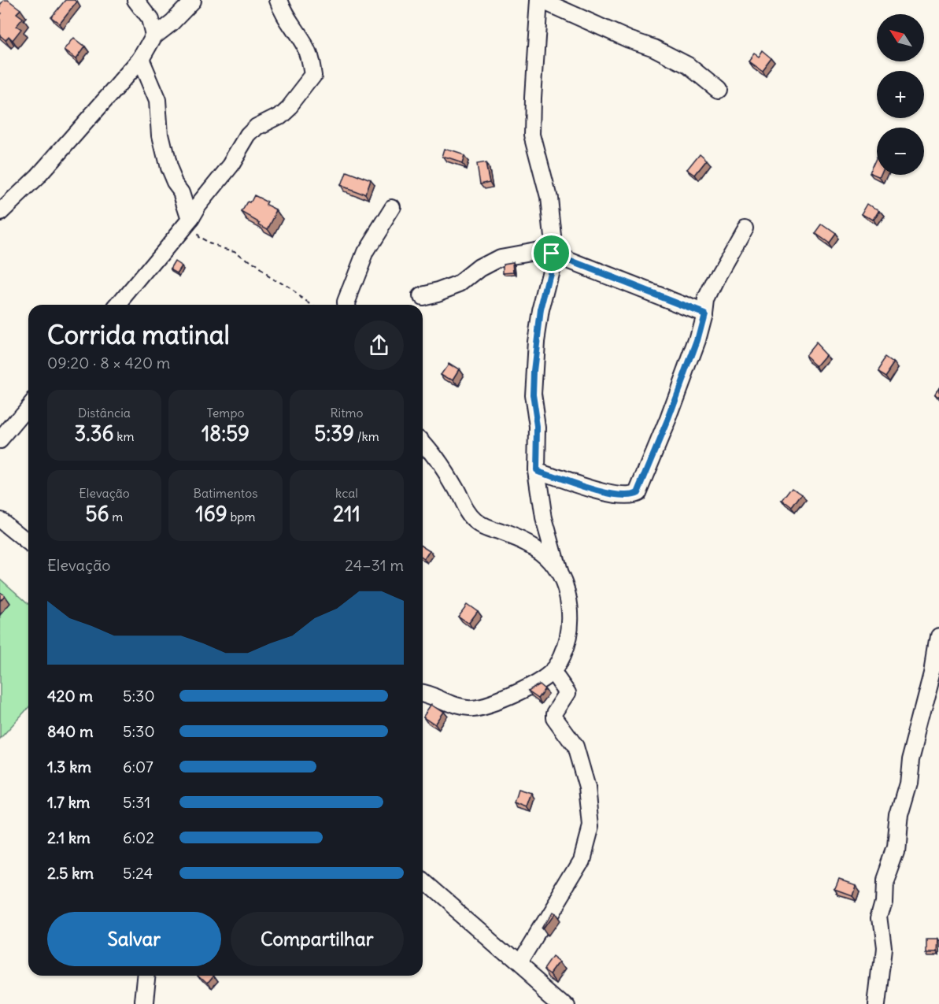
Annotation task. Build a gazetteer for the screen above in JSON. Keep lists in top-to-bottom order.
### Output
{
  "north": "top left",
  "page": {
    "map_buttons": ["+", "−"],
    "heading": ["Corrida matinal", "09:20 · 8 × 420 m"],
    "stats": [
      ["Distância", "3.36 km"],
      ["Tempo", "18:59"],
      ["Ritmo", "5:39 /km"],
      ["Elevação", "56 m"],
      ["Batimentos", "169 bpm"],
      ["kcal", "211"]
    ],
    "chart": ["Elevação", "24–31 m"],
    "list": [
      {
        "name": "420 m",
        "note": "5:30"
      },
      {
        "name": "840 m",
        "note": "5:30"
      },
      {
        "name": "1.3 km",
        "note": "6:07"
      },
      {
        "name": "1.7 km",
        "note": "5:31"
      },
      {
        "name": "2.1 km",
        "note": "6:02"
      },
      {
        "name": "2.5 km",
        "note": "5:24"
      }
    ],
    "buttons": ["Salvar", "Compartilhar"]
  }
}
